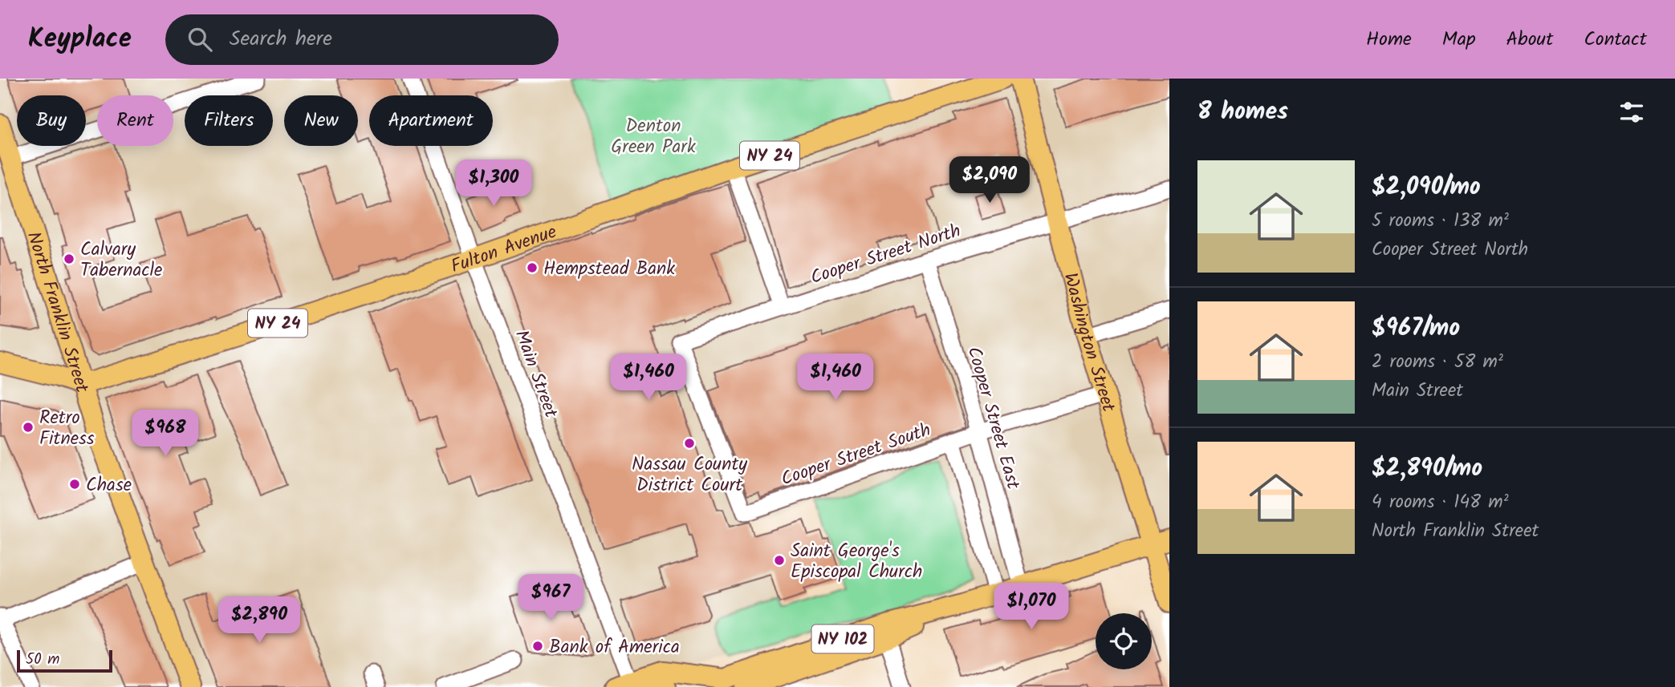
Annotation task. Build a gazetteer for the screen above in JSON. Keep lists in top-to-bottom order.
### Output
{
  "streets": {
    "main road": [
      "NY 24",
      "Fulton Avenue",
      "North Franklin Street",
      "Washington Street",
      "NY 102"
    ],
    "street": [
      "Cooper Street North",
      "Main Street",
      "Cooper Street East",
      "Cooper Street South"
    ]
  },
  "crossings": [
    ["Fulton Avenue", "North Franklin Street"],
    ["Fulton Avenue", "Main Street"],
    ["Cooper Street North", "Washington Street"],
    ["Cooper Street North", "Cooper Street East"],
    ["Cooper Street North", "Cooper Street South"],
    ["Washington Street", "Cooper Street South"],
    ["Washington Street", "NY 102"],
    ["Main Street", "NY 102"],
    ["Cooper Street East", "Cooper Street South"],
    ["Cooper Street East", "NY 102"]
  ],
  "parks": ["Denton Green Park"],
  "places": [
    "Calvary Tabernacle",
    "Hempstead Bank",
    "Retro Fitness",
    "Nassau County District Court",
    "Chase",
    "Saint George's Episcopal Church",
    "Bank of America"
  ],
  "scale_bar": "50 m",
  "page": {
    "header": "Keyplace",
    "search": "Search here",
    "nav": [
      "Home",
      "Map",
      "About",
      "Contact"
    ],
    "heading": "8 homes",
    "chip": [
      "Buy",
      "Rent",
      "Filters",
      "New",
      "Apartment"
    ],
    "list": [
      {
        "name": "$2,090/mo",
        "note": "5 rooms · 138 m² · Cooper Street North"
      },
      {
        "name": "$967/mo",
        "note": "2 rooms · 58 m² · Main Street"
      },
      {
        "name": "$2,890/mo",
        "note": "4 rooms · 148 m² · North Franklin Street"
      }
    ],
    "price": [
      "$2,090",
      "$1,300",
      "$1,460",
      "$1,460",
      "$968",
      "$967",
      "$1,070",
      "$2,890"
    ],
    "scale": "50 m"
  }
}
